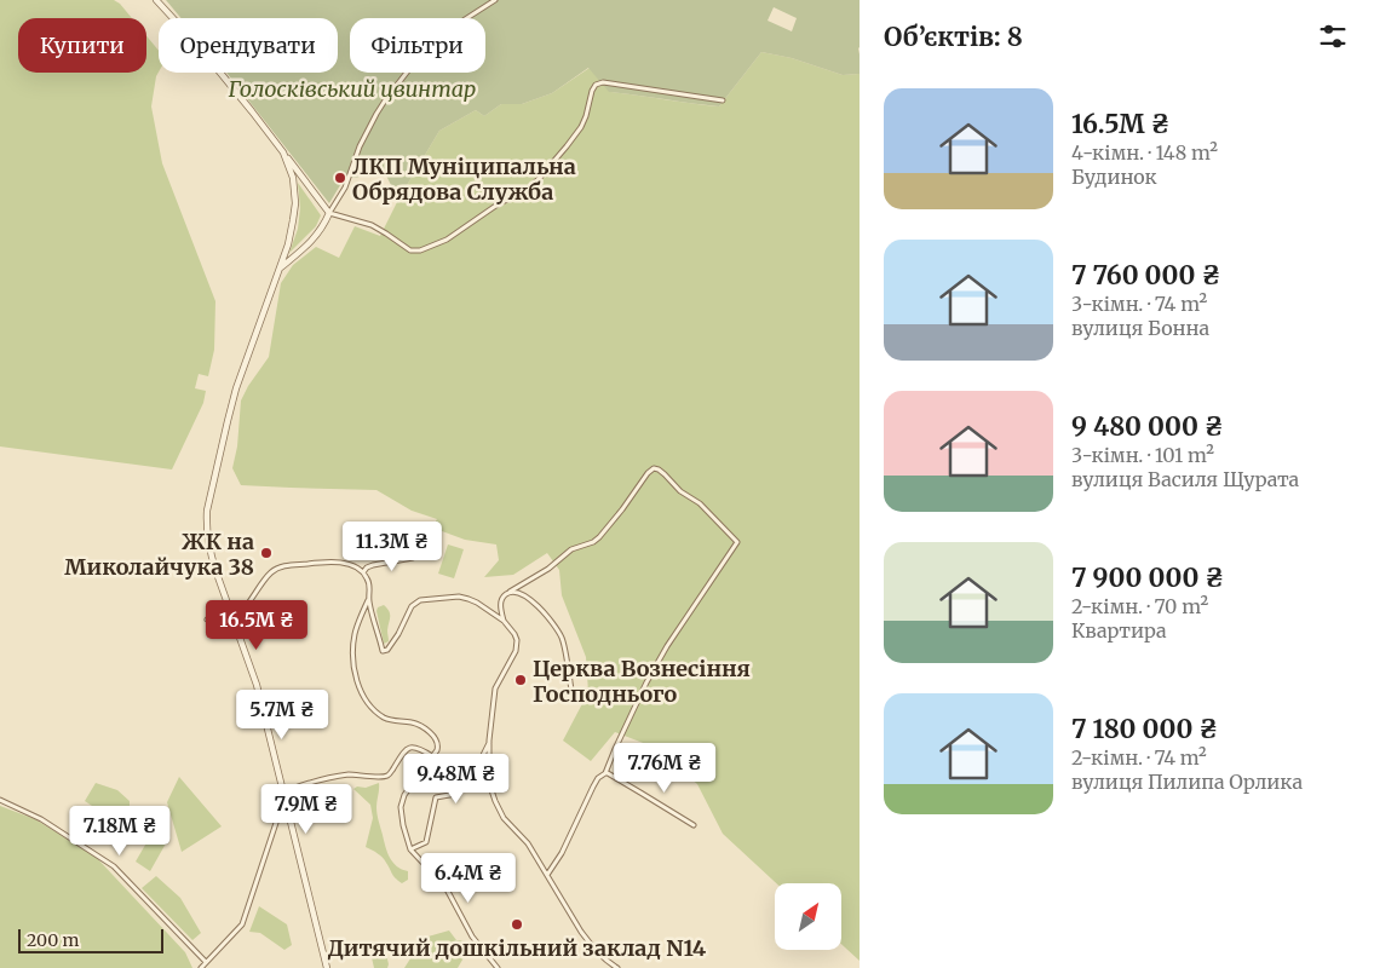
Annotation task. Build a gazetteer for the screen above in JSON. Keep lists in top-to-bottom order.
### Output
{
  "parks": ["Голосківський цвинтар"],
  "places": [
    "ЛКП Муніципальна Обрядова Служба",
    "ЖК на Миколайчука 38",
    "Церква Вознесіння Господнього",
    "Дитячий дошкільний заклад N14"
  ],
  "scale_bar": "200 m",
  "north": "top right",
  "page": {
    "heading": "Об’єктів: 8",
    "chip": ["Купити", "Орендувати", "Фільтри"],
    "list": [
      {
        "name": "16.5M ₴",
        "note": "4-кімн. · 148 m² · Будинок"
      },
      {
        "name": "7 760 000 ₴",
        "note": "3-кімн. · 74 m² · вулиця Бонна"
      },
      {
        "name": "9 480 000 ₴",
        "note": "3-кімн. · 101 m² · вулиця Василя Щурата"
      },
      {
        "name": "7 900 000 ₴",
        "note": "2-кімн. · 70 m² · Квартира"
      },
      {
        "name": "7 180 000 ₴",
        "note": "2-кімн. · 74 m² · вулиця Пилипа Орлика"
      }
    ],
    "price": [
      "11.3M ₴",
      "16.5M ₴",
      "5.7M ₴",
      "7.76M ₴",
      "9.48M ₴",
      "7.9M ₴",
      "7.18M ₴",
      "6.4M ₴"
    ],
    "scale": "200 m"
  }
}
